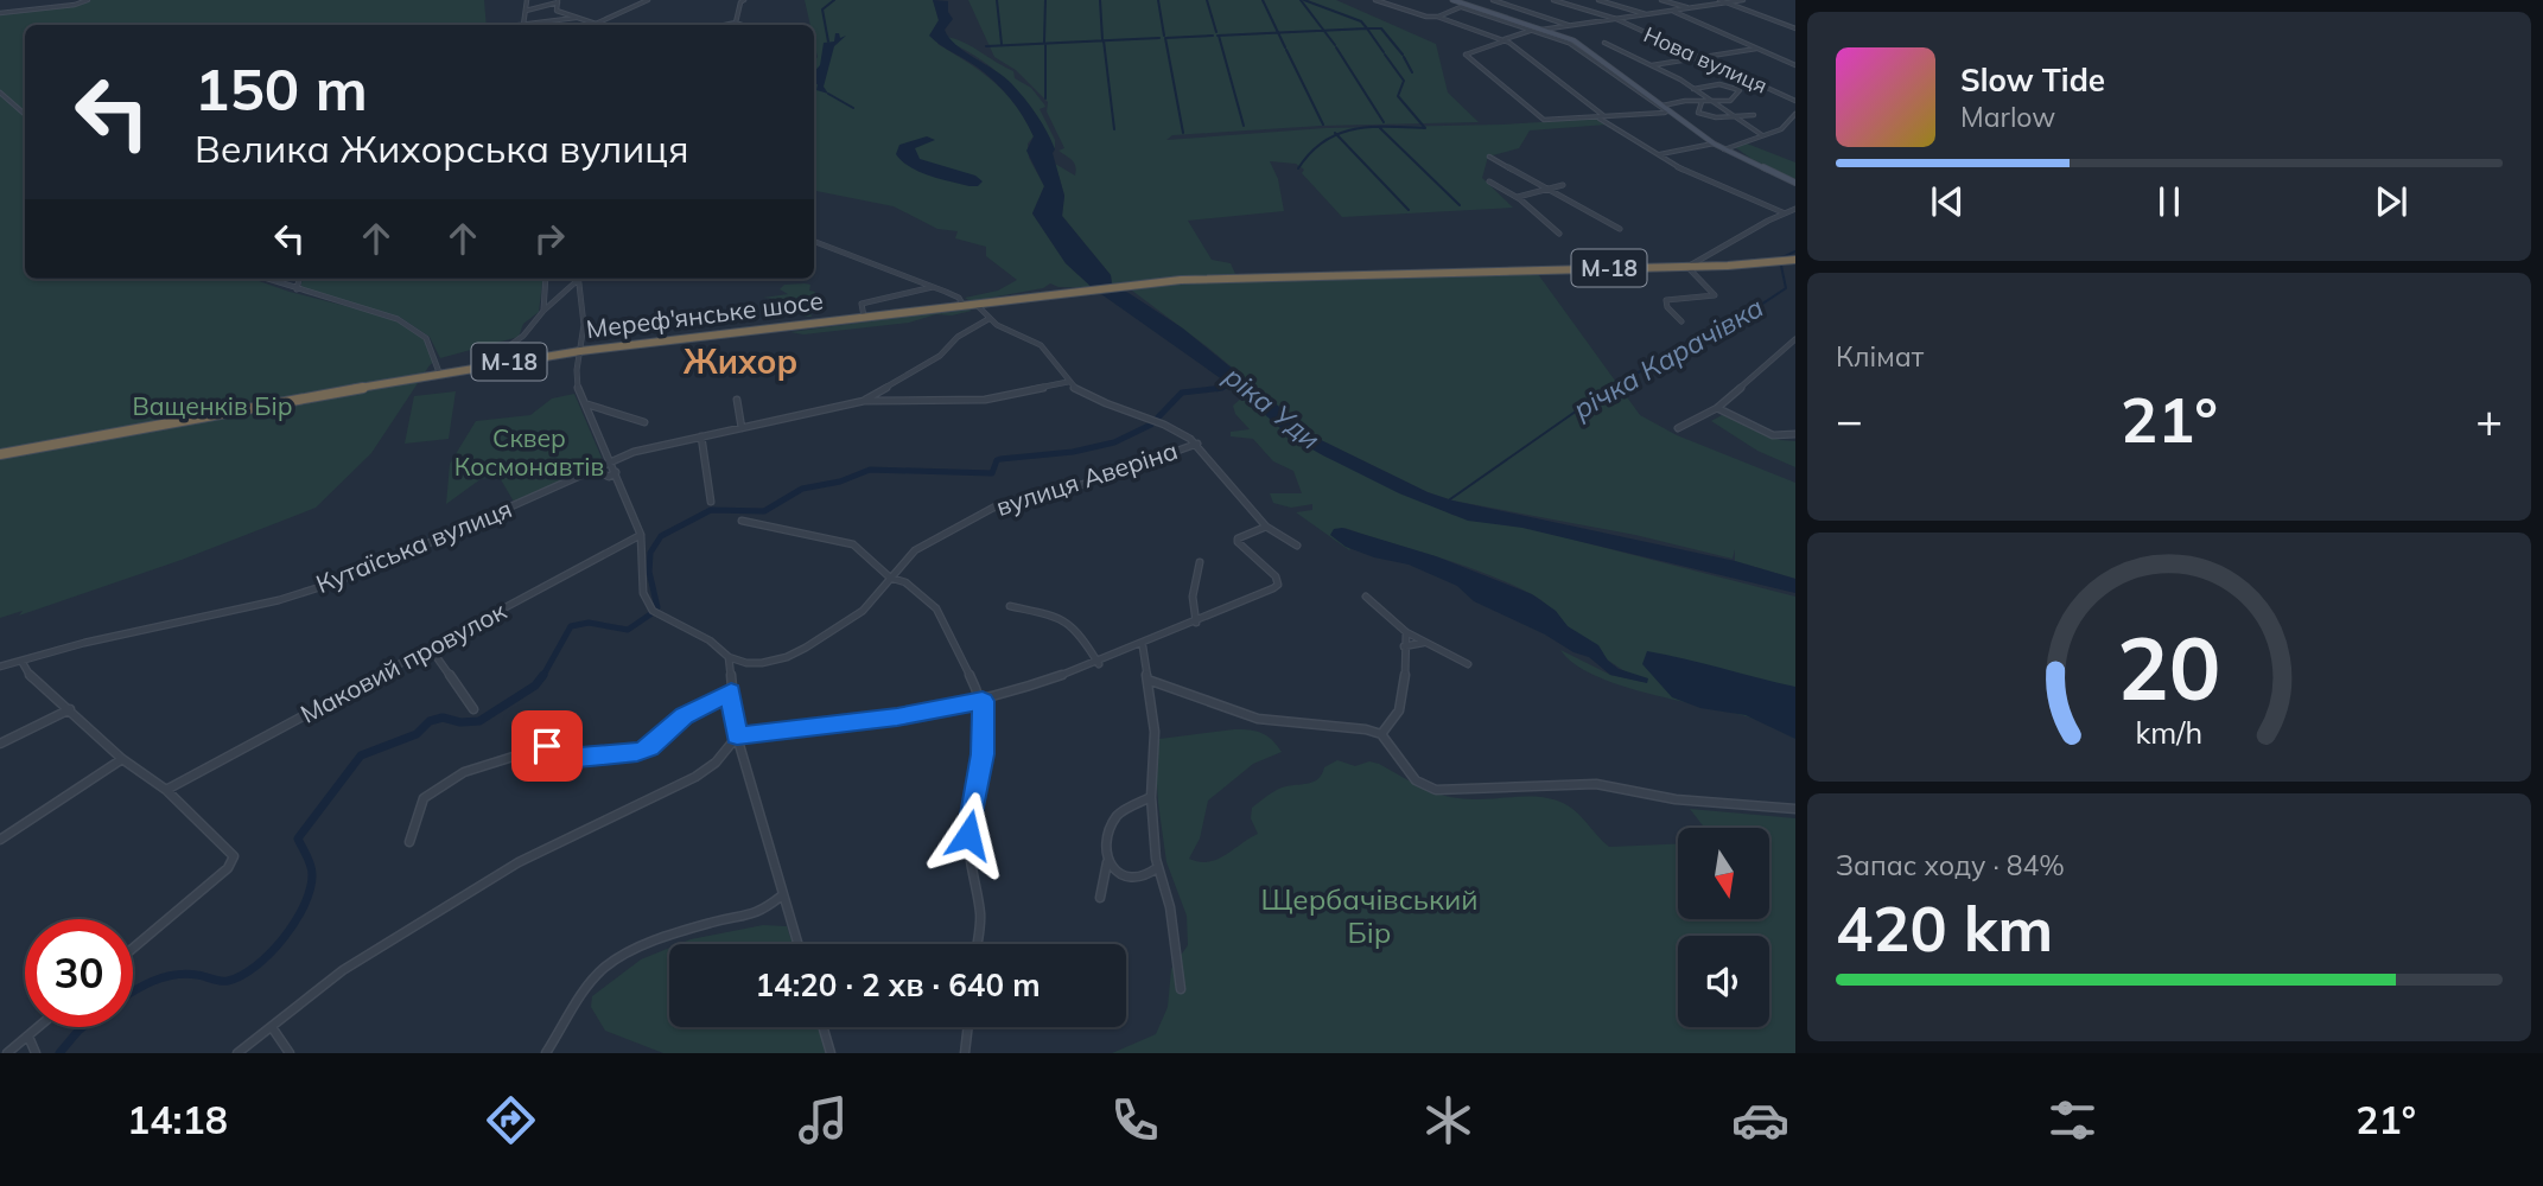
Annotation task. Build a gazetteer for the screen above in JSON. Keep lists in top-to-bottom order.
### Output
{
  "streets": {
    "highway": ["М-18", "Мереф'янське шосе"],
    "street": [
      "Нова вулиця",
      "вулиця Аверіна",
      "Кутаїська вулиця",
      "Маковий провулок"
    ]
  },
  "crossings": [
    ["М-18", "Мереф'янське шосе"]
  ],
  "districts": ["Жихор"],
  "water": ["річка Карачівка", "ріка Уди"],
  "parks": ["Ващенків Бір", "Сквер Космонавтів", "Щербачівський Бір"],
  "north": "bottom",
  "page": {
    "turn": ["150 m", "Велика Жихорська вулиця"],
    "song": ["Slow Tide", "Marlow"],
    "tile": [
      "Клімат",
      ["Запас ходу · 84%", "420 km"]
    ],
    "heat": ["−", "21°", "+"],
    "limit": "30",
    "trip": "14:20 · 2 хв · 640 m",
    "tabs": ["14:18", "21°"],
    "gauge": ["20", "km/h"]
  }
}
